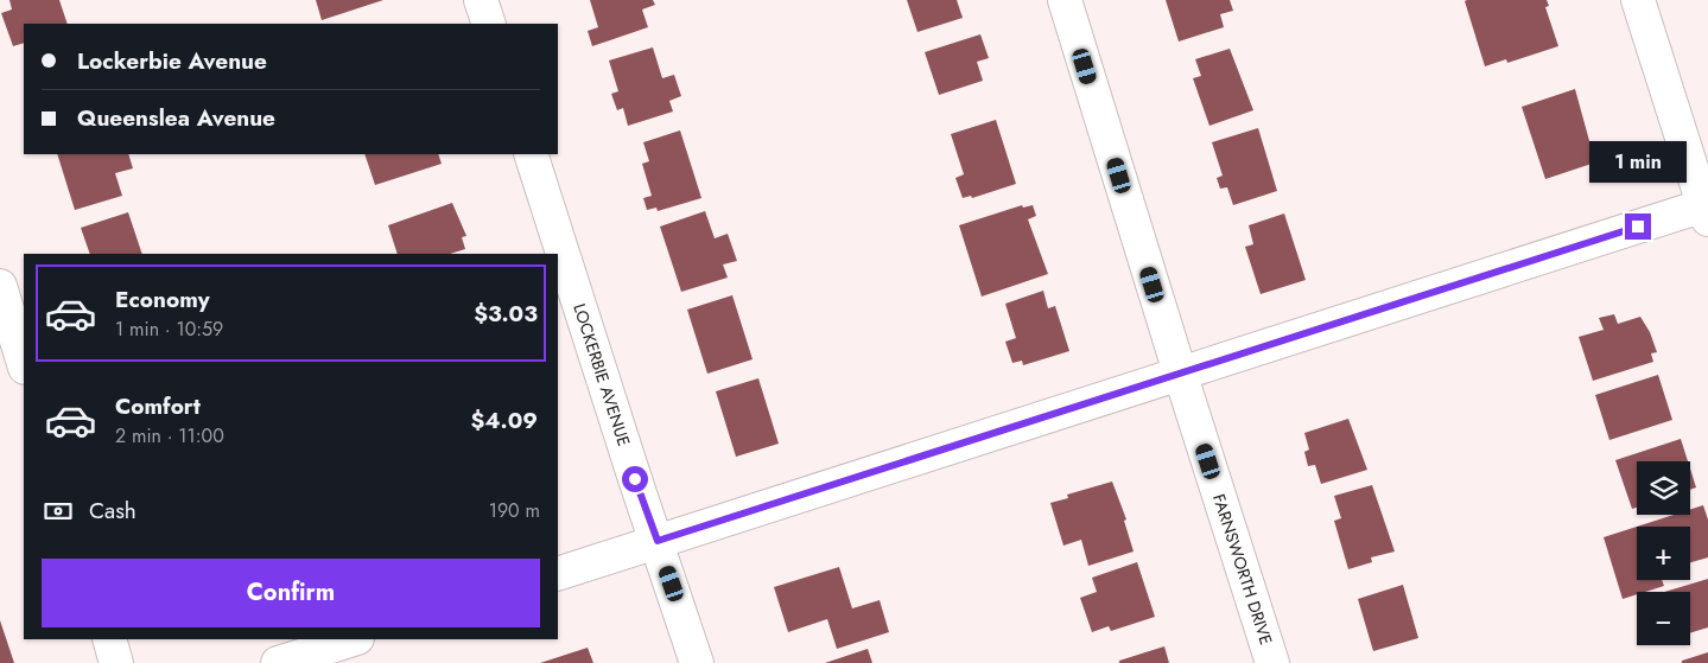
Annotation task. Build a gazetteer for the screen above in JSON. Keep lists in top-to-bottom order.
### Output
{
  "streets": {
    "street": ["LOCKERBIE AVENUE", "FARNSWORTH DRIVE"]
  },
  "page": {
    "banner": ["Lockerbie Avenue", "Queenslea Avenue"],
    "bubble": "1 min",
    "list": [
      {
        "name": "Economy",
        "note": "1 min · 10:59",
        "value": "$3.03"
      },
      {
        "name": "Comfort",
        "note": "2 min · 11:00",
        "value": "$4.09"
      }
    ],
    "map_buttons": ["+", "−"],
    "pay": ["Cash", "190 m"],
    "buttons": "Confirm"
  }
}
